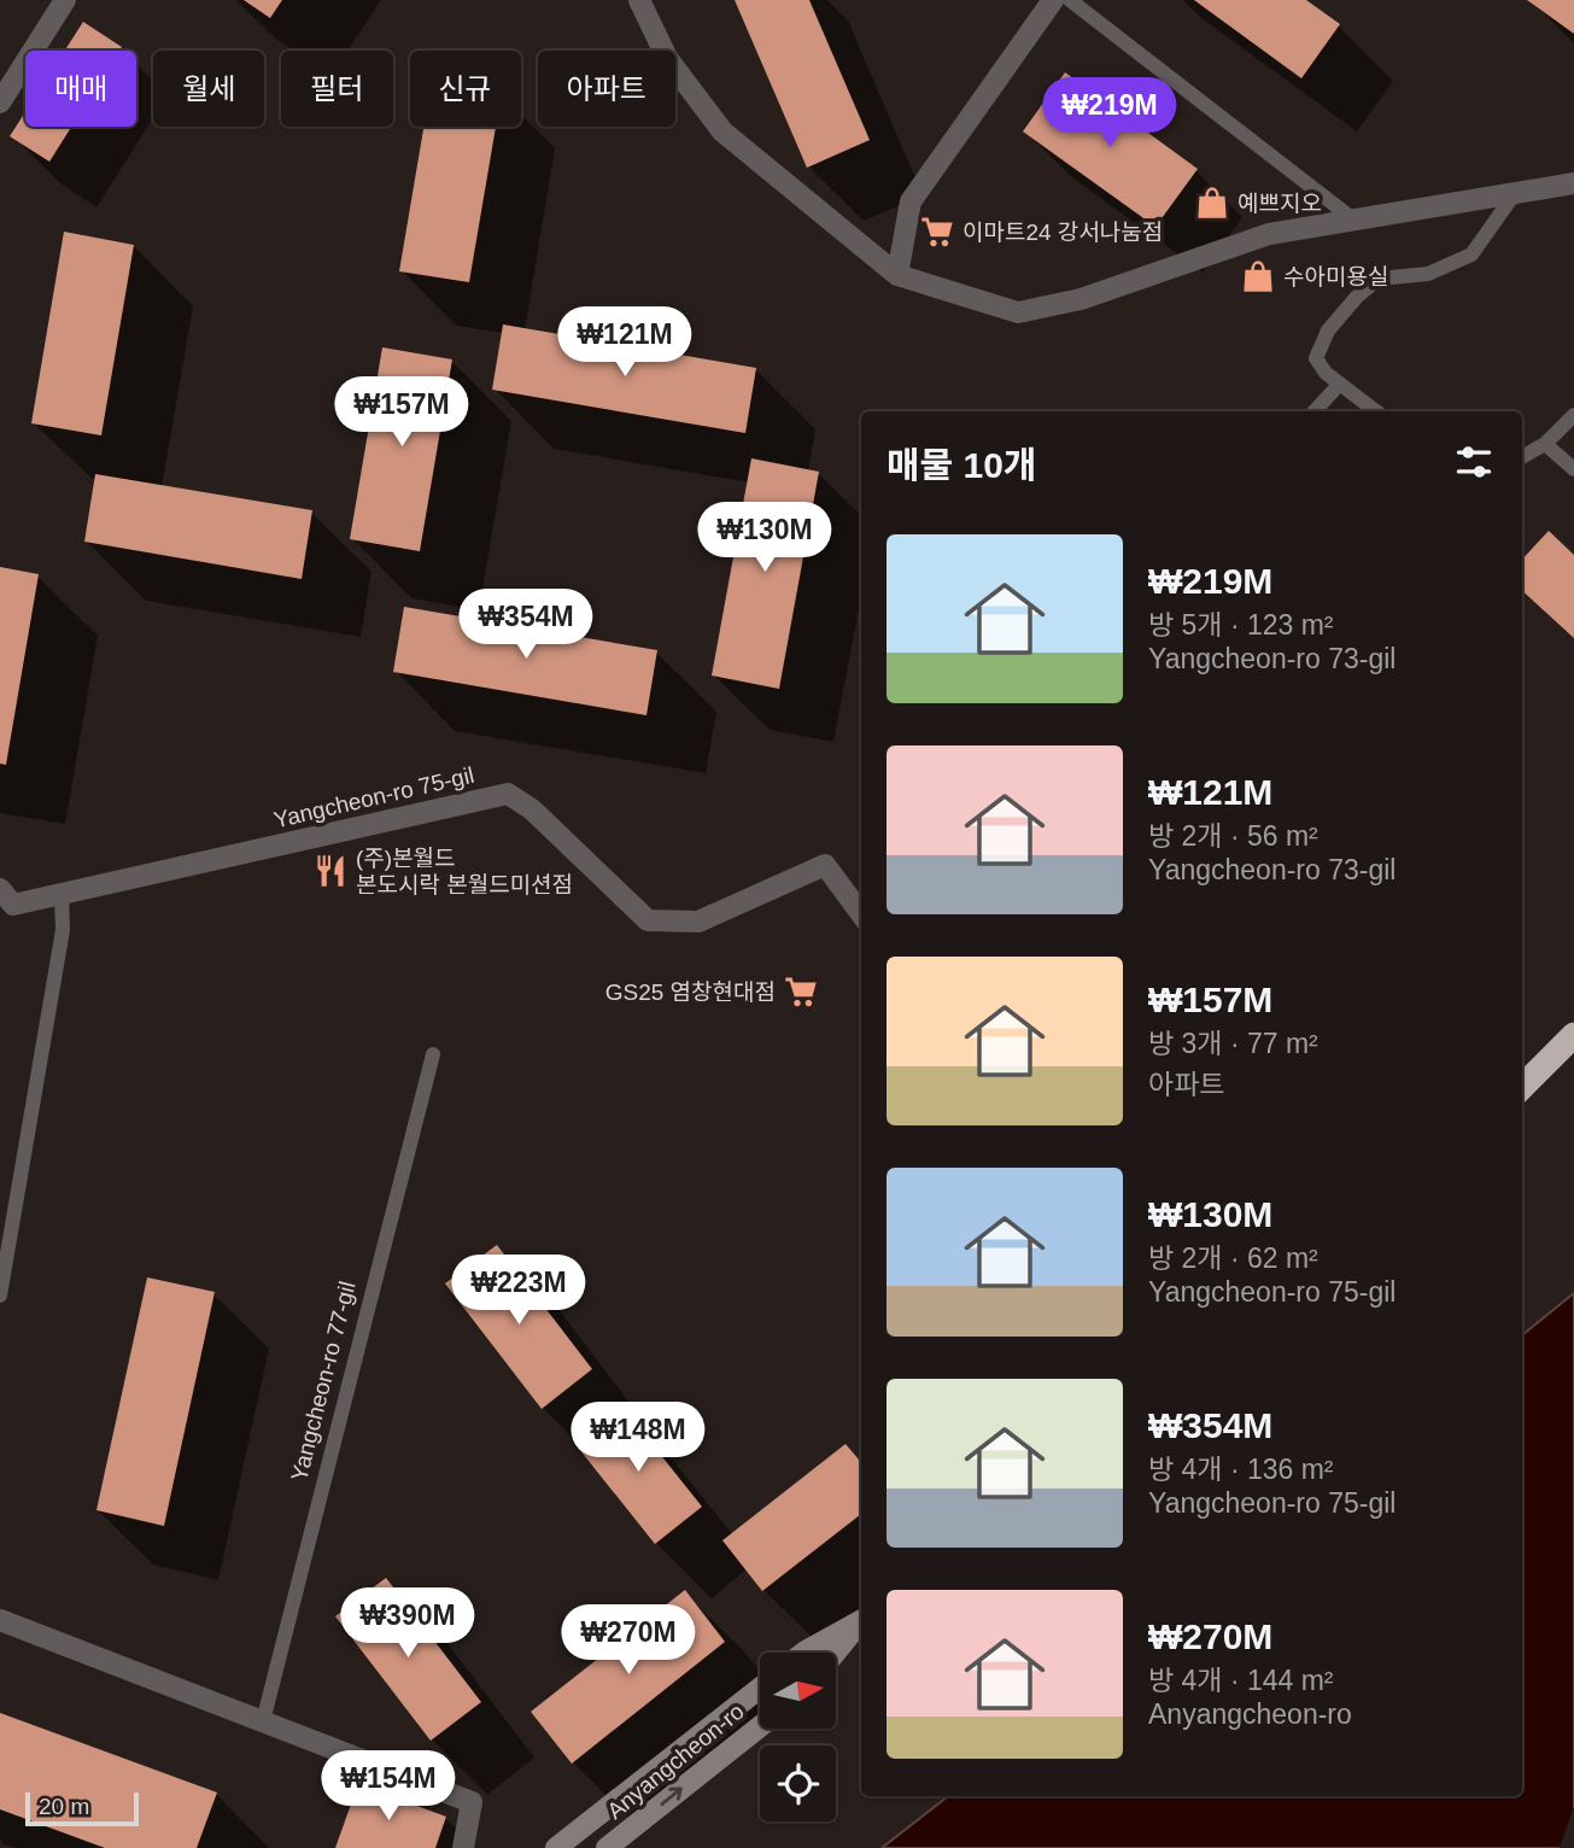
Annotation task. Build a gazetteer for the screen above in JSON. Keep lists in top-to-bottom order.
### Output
{
  "streets": {
    "main road": ["Anyangcheon-ro"],
    "street": ["Yangcheon-ro 75-gil"],
    "lane": ["Yangcheon-ro 77-gil"]
  },
  "places": {
    "shop": ["예쁘지오", "수아미용실"],
    "supermarket": ["이마트24 강서나눔점", "GS25 염창현대점"],
    "restaurant": ["(주)본월드 본도시락 본월드미션점"]
  },
  "scale_bar": "20 m",
  "north": "right",
  "page": {
    "chip": [
      "매매",
      "월세",
      "필터",
      "신규",
      "아파트"
    ],
    "price": [
      "₩219M",
      "₩121M",
      "₩157M",
      "₩130M",
      "₩354M",
      "₩223M",
      "₩148M",
      "₩390M",
      "₩270M",
      "₩154M"
    ],
    "heading": "매물 10개",
    "list": [
      {
        "name": "₩219M",
        "note": "방 5개 · 123 m² · Yangcheon-ro 73-gil"
      },
      {
        "name": "₩121M",
        "note": "방 2개 · 56 m² · Yangcheon-ro 73-gil"
      },
      {
        "name": "₩157M",
        "note": "방 3개 · 77 m² · 아파트"
      },
      {
        "name": "₩130M",
        "note": "방 2개 · 62 m² · Yangcheon-ro 75-gil"
      },
      {
        "name": "₩354M",
        "note": "방 4개 · 136 m² · Yangcheon-ro 75-gil"
      },
      {
        "name": "₩270M",
        "note": "방 4개 · 144 m² · Anyangcheon-ro"
      }
    ],
    "scale": "20 m"
  }
}
